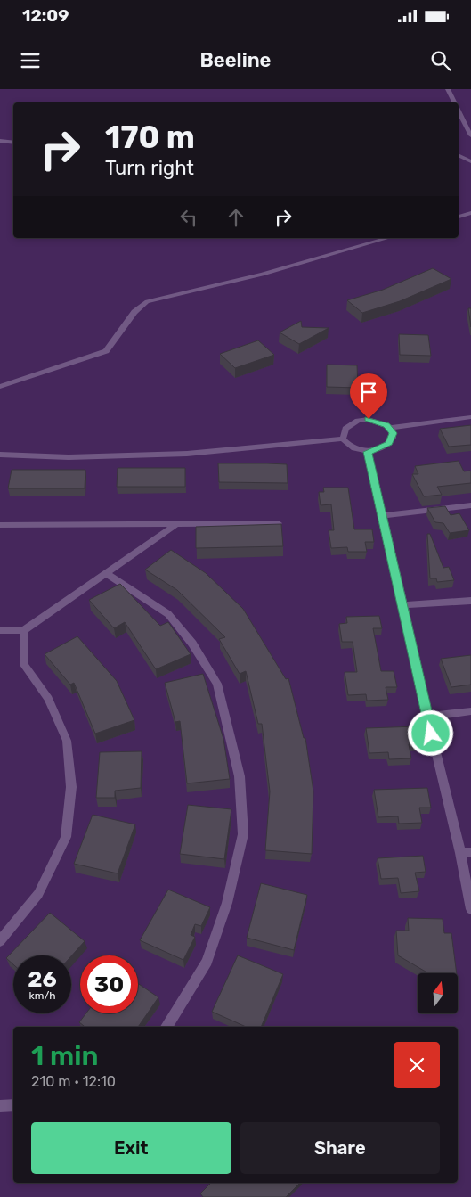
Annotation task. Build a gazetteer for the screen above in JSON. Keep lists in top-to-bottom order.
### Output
{
  "north": "top",
  "page": {
    "status": "12:09",
    "header": "Beeline",
    "turn": ["170 m", "Turn right"],
    "speed": "26 km/h",
    "limit": "30",
    "heading": ["1 min", "210 m · 12:10"],
    "buttons": ["Exit", "Share"]
  }
}
